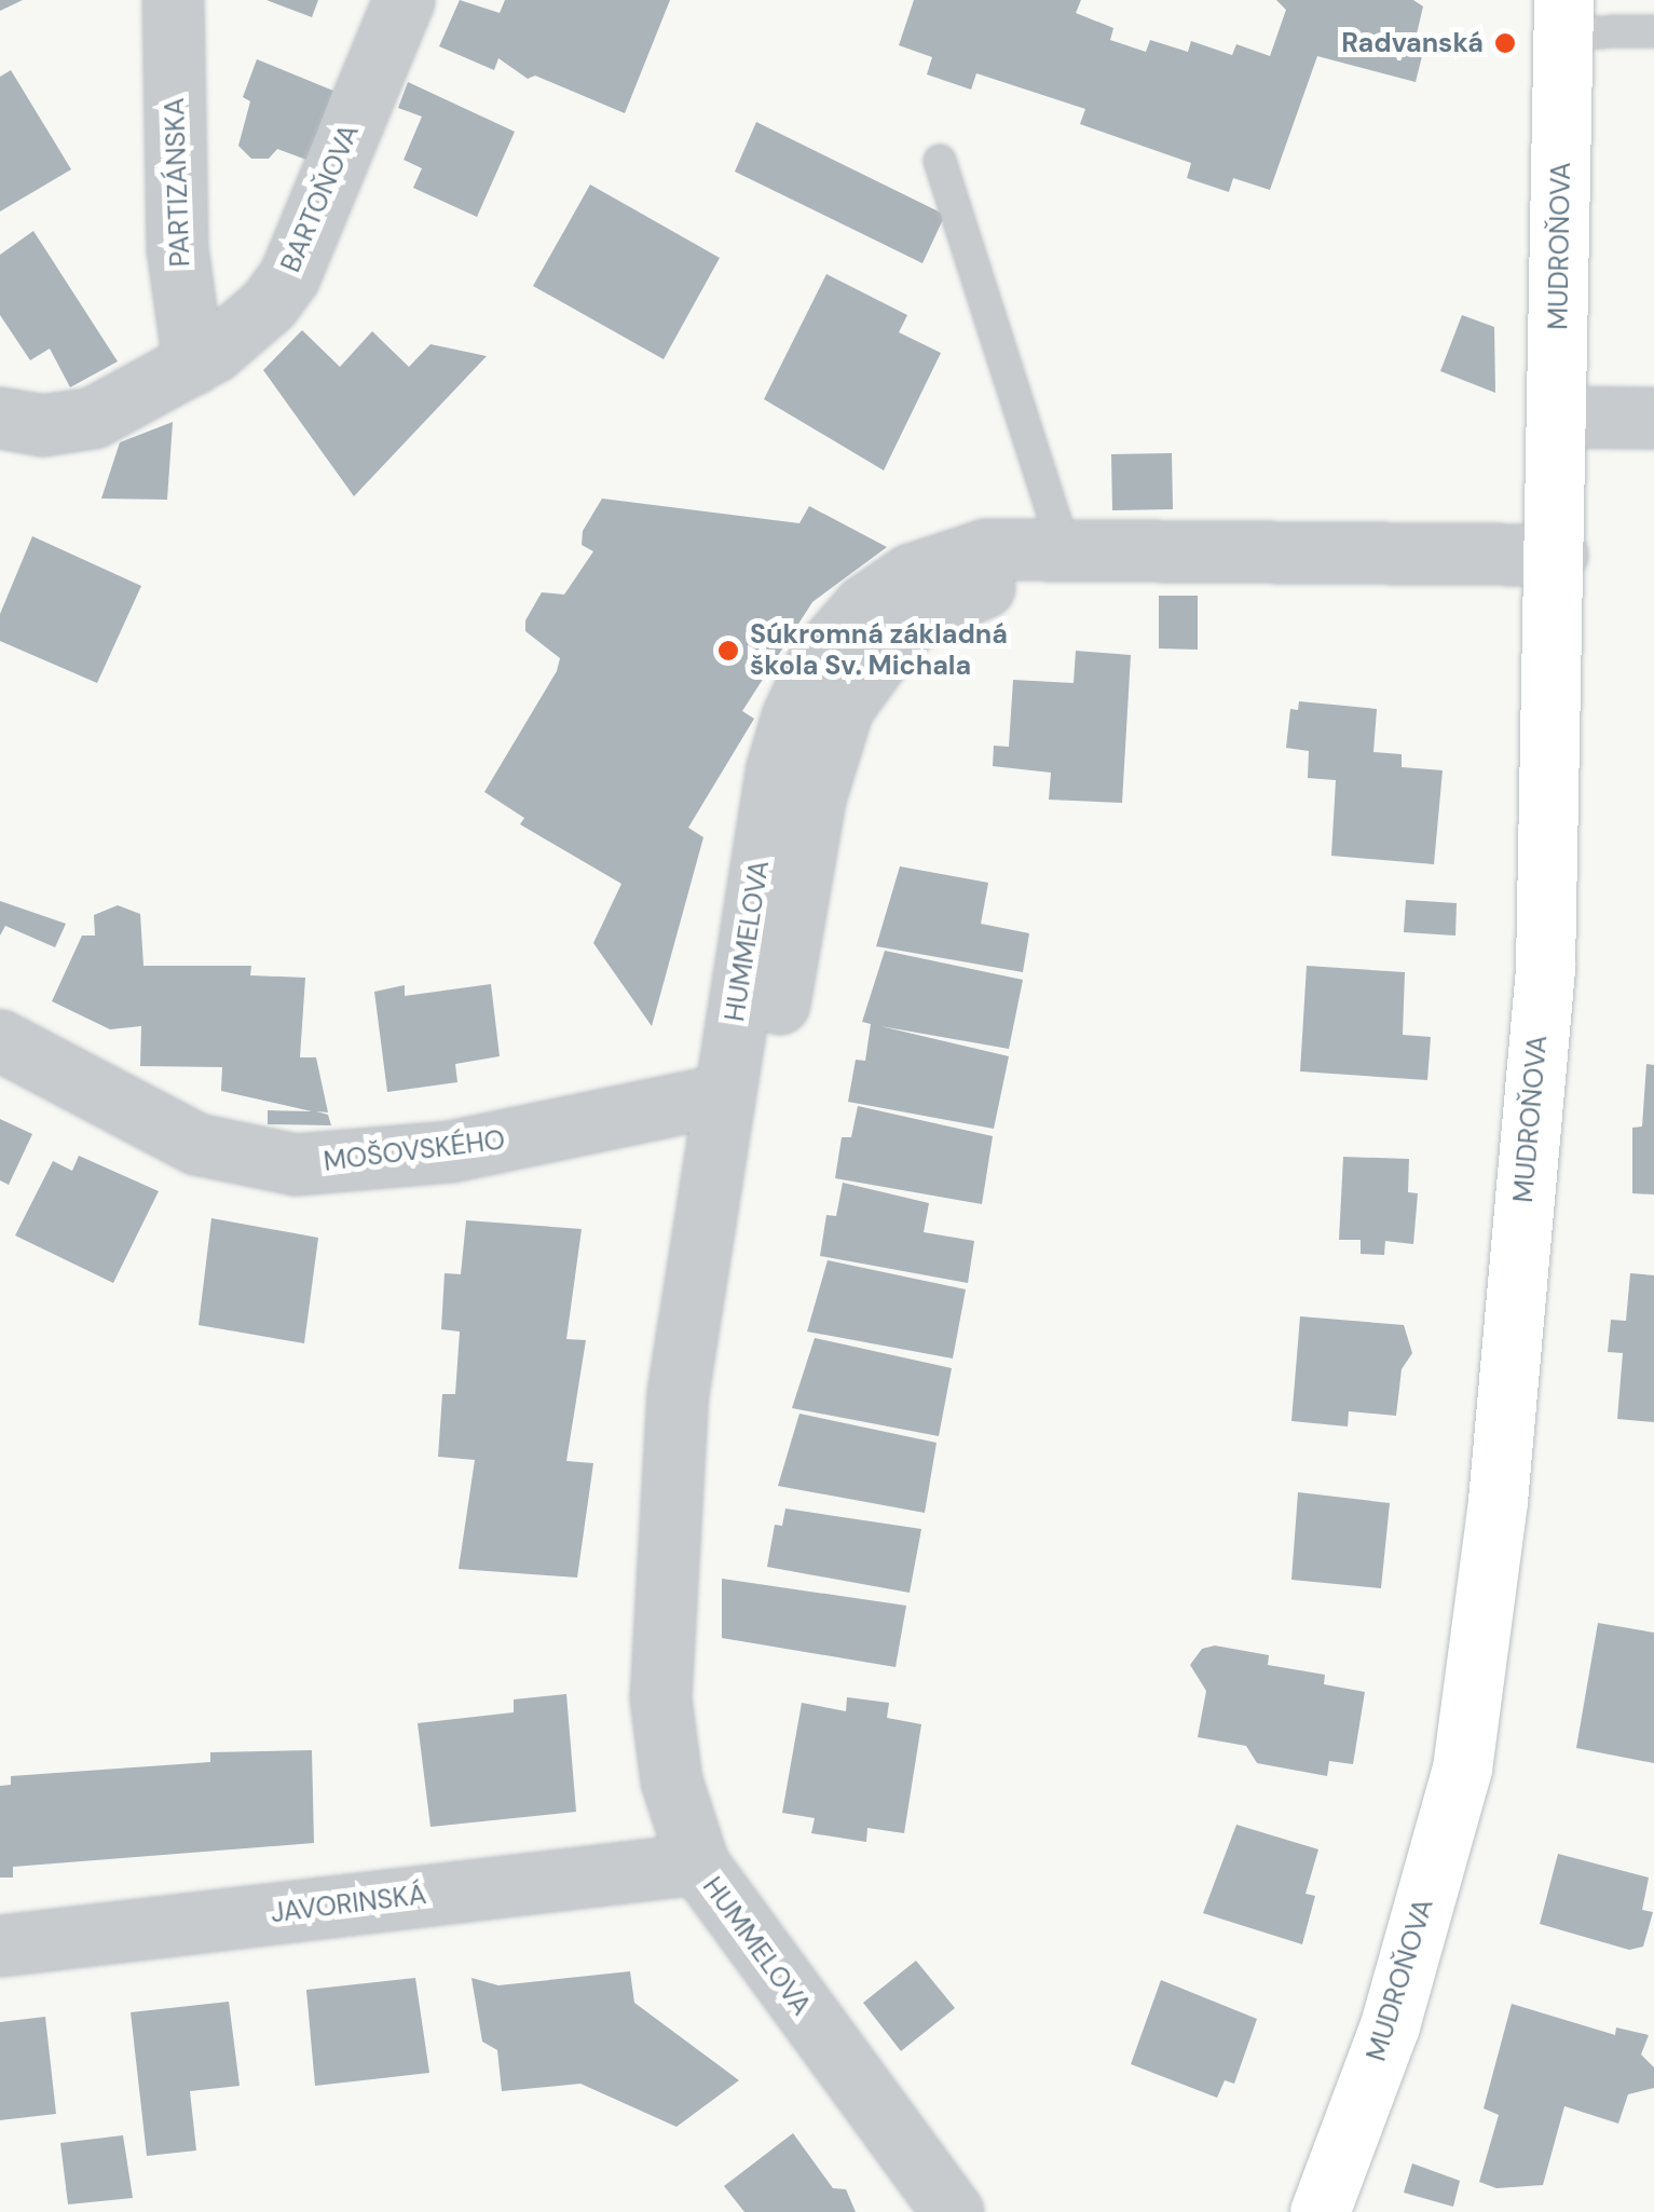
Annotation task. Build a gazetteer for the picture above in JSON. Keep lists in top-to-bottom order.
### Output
{
  "streets": {
    "street": [
      "PARTIZÁNSKA",
      "BARTOŇOVA",
      "MUDROŇOVA",
      "HUMMELOVA",
      "MOŠOVSKÉHO",
      "JAVORINSKÁ"
    ]
  },
  "crossings": [
    ["PARTIZÁNSKA", "BARTOŇOVA"],
    ["MUDROŇOVA", "HUMMELOVA"],
    ["HUMMELOVA", "MOŠOVSKÉHO"],
    ["HUMMELOVA", "JAVORINSKÁ"]
  ],
  "places": ["Radvanská", "Súkromná základná škola Sv. Michala"]
}
